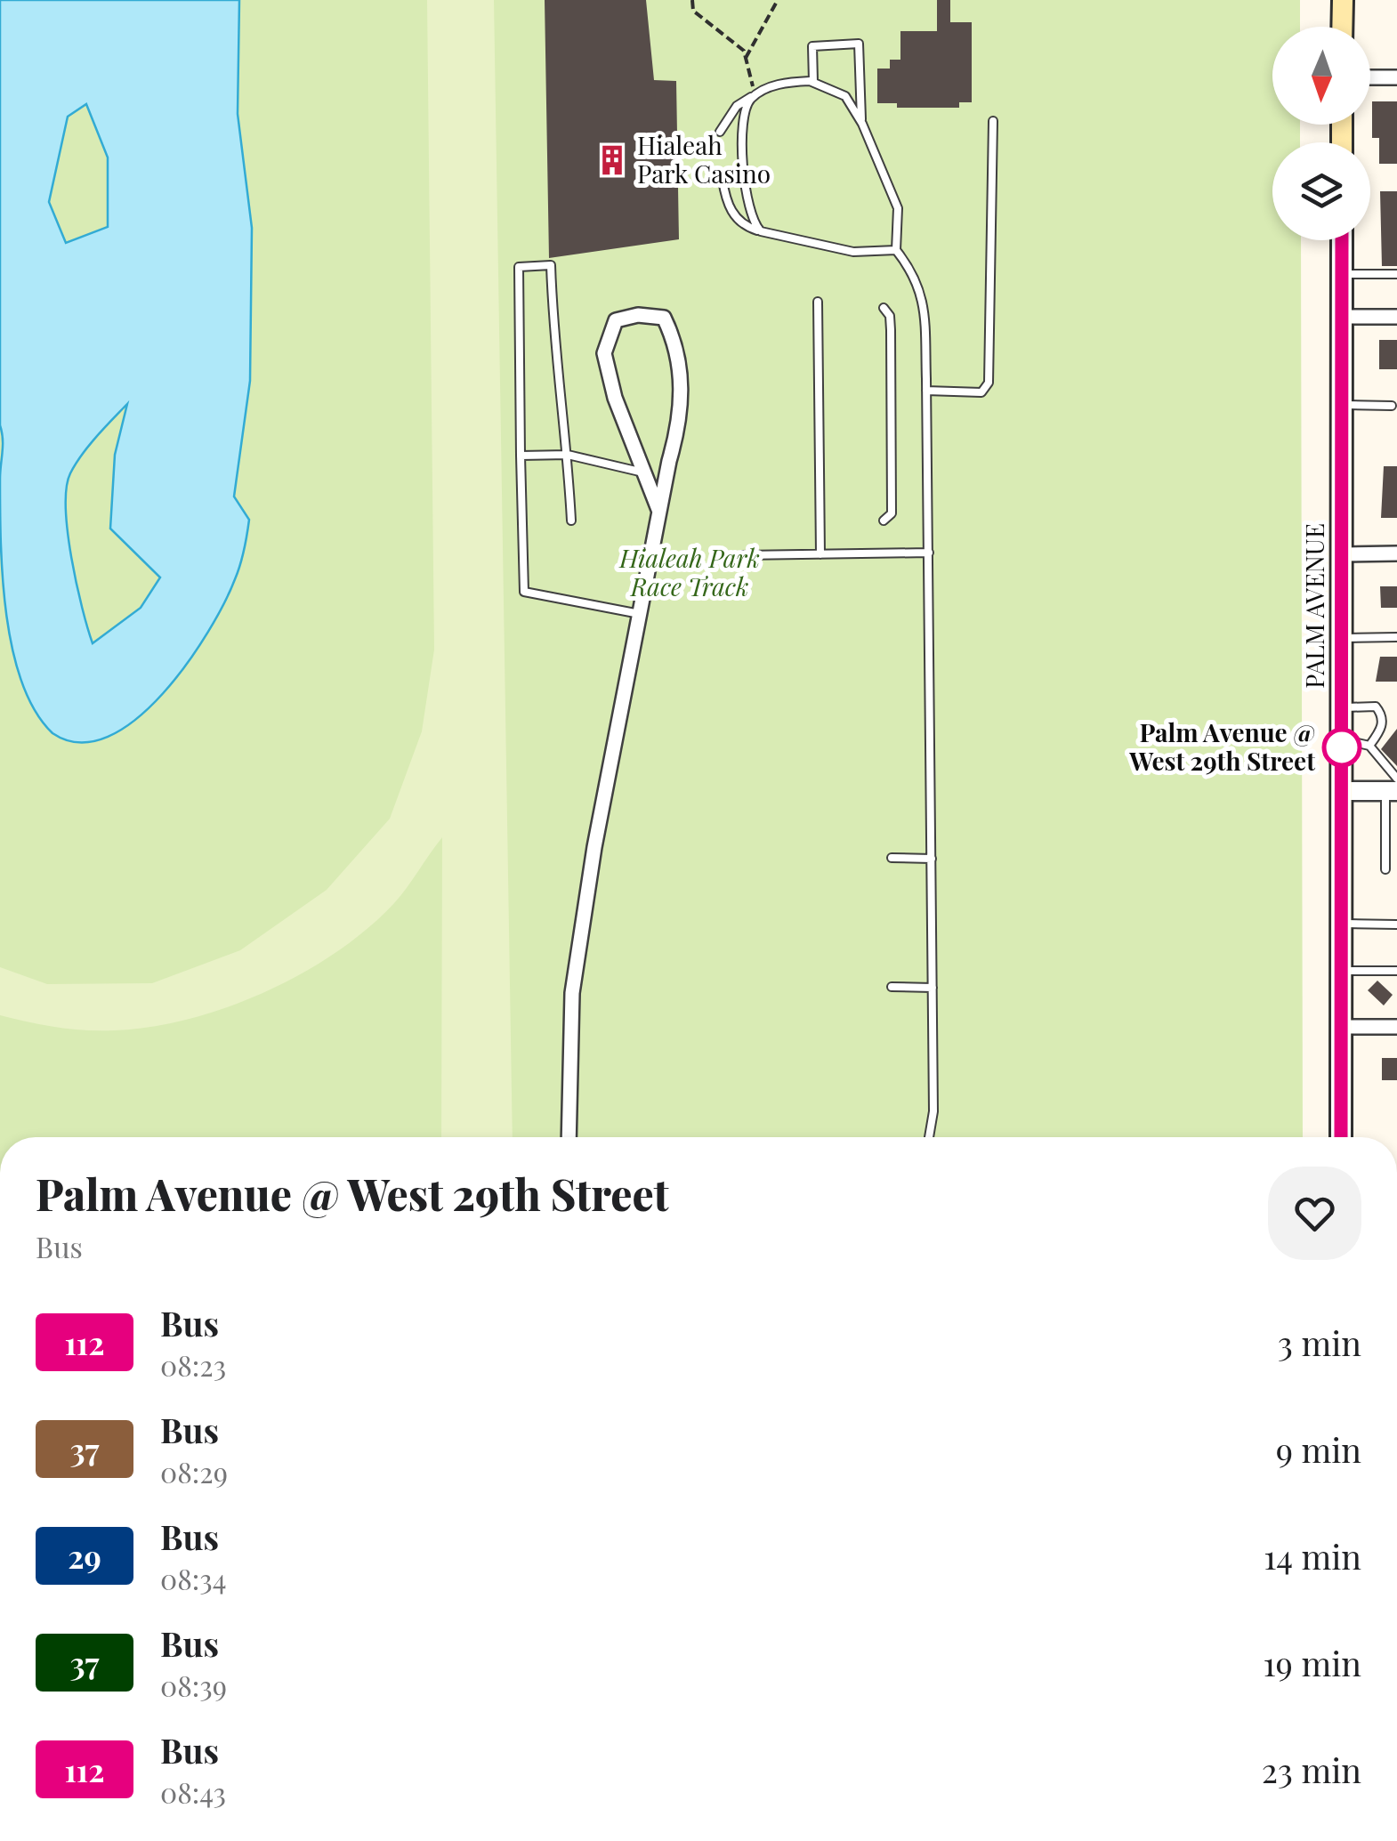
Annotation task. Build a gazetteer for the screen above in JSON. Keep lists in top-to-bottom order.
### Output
{
  "streets": {
    "main road": ["PALM AVENUE"]
  },
  "parks": ["Hialeah Park Race Track"],
  "places": {
    "building": ["Hialeah Park Casino"],
    "other": ["Palm Avenue @ West 29th Street"]
  },
  "lines": ["bus line 112"],
  "north": "bottom",
  "page": {
    "heading": ["Palm Avenue @ West 29th Street", "Bus"],
    "list": [
      {
        "mark": "112",
        "name": "Bus",
        "note": "08:23",
        "value": "3 min"
      },
      {
        "mark": "37",
        "name": "Bus",
        "note": "08:29",
        "value": "9 min"
      },
      {
        "mark": "29",
        "name": "Bus",
        "note": "08:34",
        "value": "14 min"
      },
      {
        "mark": "37",
        "name": "Bus",
        "note": "08:39",
        "value": "19 min"
      },
      {
        "mark": "112",
        "name": "Bus",
        "note": "08:43",
        "value": "23 min"
      }
    ]
  }
}
